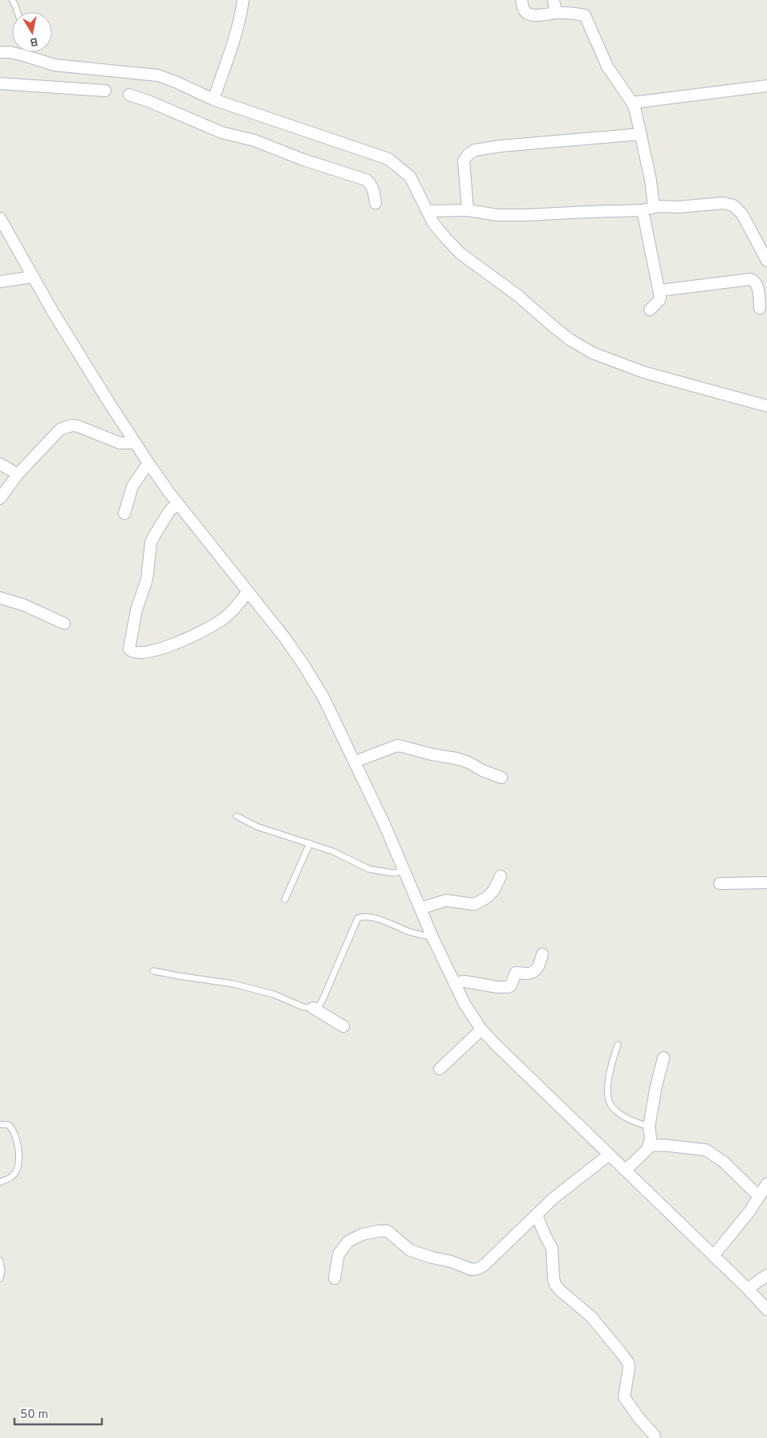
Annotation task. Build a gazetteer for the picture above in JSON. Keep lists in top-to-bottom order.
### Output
{
  "scale_bar": "50 m",
  "north": "bottom"
}
